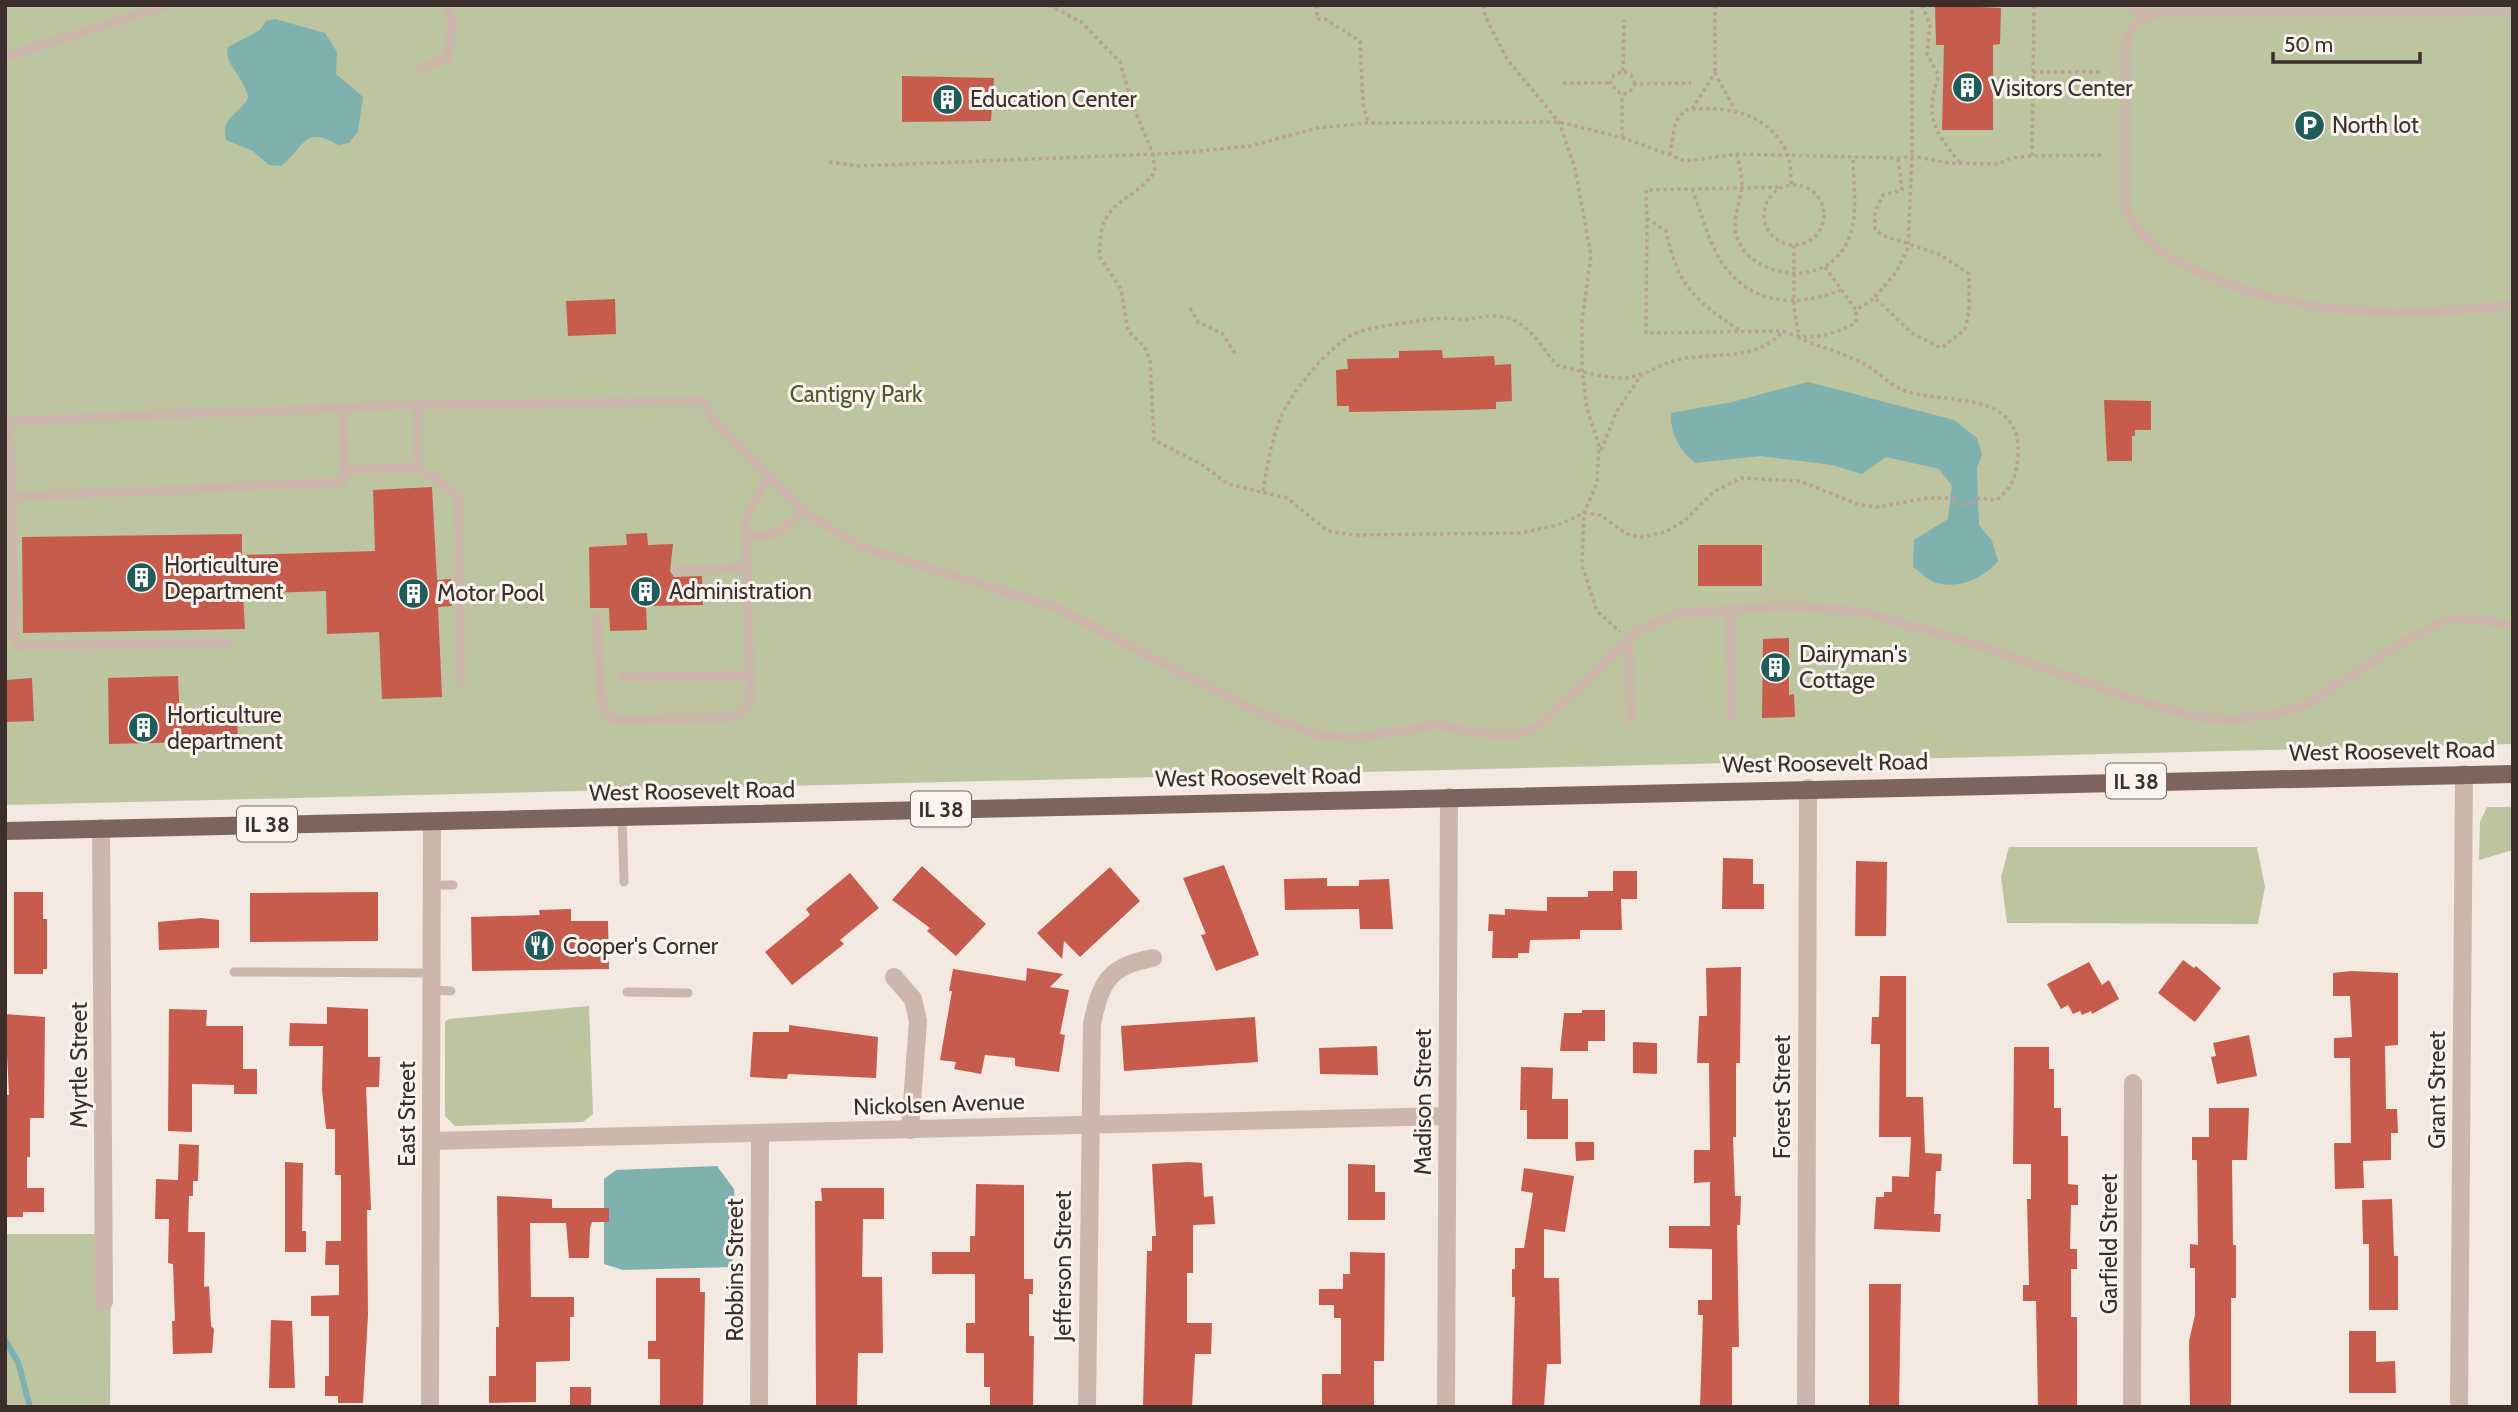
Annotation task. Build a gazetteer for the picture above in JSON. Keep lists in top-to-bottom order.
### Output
{
  "streets": {
    "main road": ["West Roosevelt Road", "IL 38"],
    "street": [
      "Myrtle Street",
      "Grant Street",
      "Forest Street",
      "Madison Street",
      "Nickolsen Avenue",
      "East Street",
      "Garfield Street",
      "Jefferson Street",
      "Robbins Street"
    ]
  },
  "crossings": [
    ["West Roosevelt Road", "Myrtle Street"],
    ["West Roosevelt Road", "Grant Street"],
    ["West Roosevelt Road", "Forest Street"],
    ["West Roosevelt Road", "Madison Street"],
    ["West Roosevelt Road", "East Street"],
    ["Madison Street", "Nickolsen Avenue"],
    ["Nickolsen Avenue", "East Street"],
    ["Nickolsen Avenue", "Jefferson Street"],
    ["Nickolsen Avenue", "Robbins Street"]
  ],
  "parks": ["Cantigny Park"],
  "places": {
    "building": [
      "Visitors Center",
      "Education Center",
      "Horticulture Department",
      "Administration",
      "Motor Pool",
      "Dairyman's Cottage",
      "Horticulture department"
    ],
    "parking": ["North lot"],
    "restaurant": ["Cooper's Corner"]
  },
  "scale_bar": "50 m"
}
